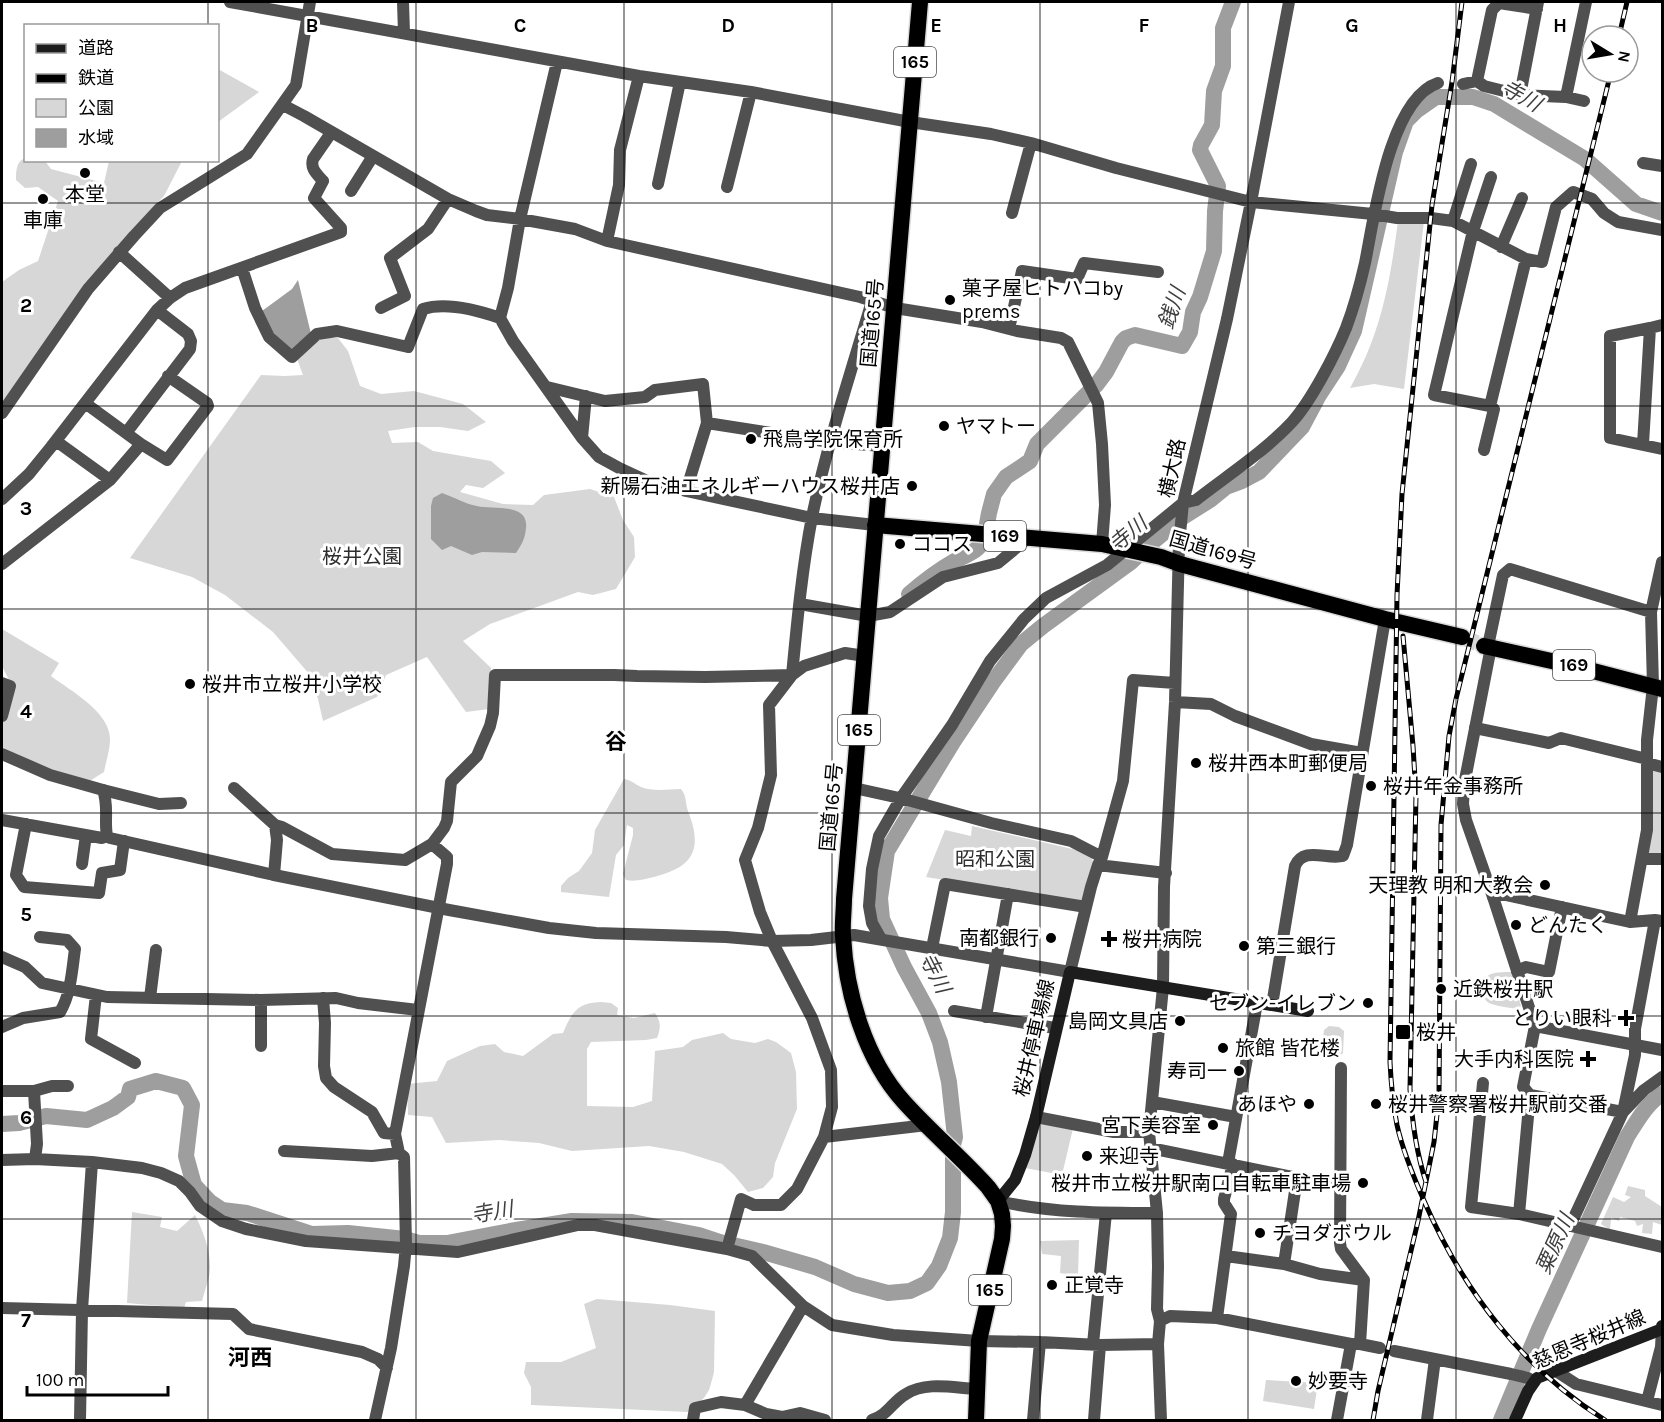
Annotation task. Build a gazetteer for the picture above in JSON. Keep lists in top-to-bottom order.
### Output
{
  "streets": {
    "highway": [
      "165",
      "国道165号",
      "169",
      "国道169号"
    ],
    "main road": ["桜井停車場線", "慈恩寺桜井線"],
    "street": ["横大路"]
  },
  "crossings": [
    ["165", "国道165号"],
    ["165", "桜井停車場線"],
    ["国道165号", "国道169号"],
    ["国道165号", "桜井停車場線"],
    ["横大路", "国道169号"],
    ["横大路", "桜井停車場線"]
  ],
  "districts": ["谷", "河西"],
  "water": ["寺川", "銭川", "粟原川"],
  "parks": ["桜井公園", "昭和公園"],
  "places": {
    "other": [
      "本堂",
      "車庫",
      "菓子屋ヒトハコby prems",
      "ヤマトー",
      "飛鳥学院保育所",
      "新陽石油エネルギーハウス桜井店",
      "ココス",
      "桜井市立桜井小学校",
      "桜井西本町郵便局",
      "桜井年金事務所",
      "天理教 明和大教会",
      "どんたく",
      "南都銀行",
      "第三銀行",
      "近鉄桜井駅",
      "セブン-イレブン",
      "島岡文具店",
      "旅館 皆花楼",
      "寿司一",
      "あほや",
      "桜井警察署桜井駅前交番",
      "宮下美容室",
      "来迎寺",
      "桜井市立桜井駅南口自転車駐車場",
      "チヨダボウル",
      "正覚寺",
      "妙要寺"
    ],
    "health": ["桜井病院", "とりい眼科", "大手内科医院"],
    "transit": ["桜井"]
  },
  "legend": [
    "道路",
    "鉄道",
    "公園",
    "水域"
  ],
  "scale_bar": "100 m",
  "north": "right",
  "grid": {
    "columns": [
      "B",
      "C",
      "D",
      "E",
      "F",
      "G",
      "H"
    ],
    "rows": [
      "2",
      "3",
      "4",
      "5",
      "6",
      "7"
    ]
  }
}
